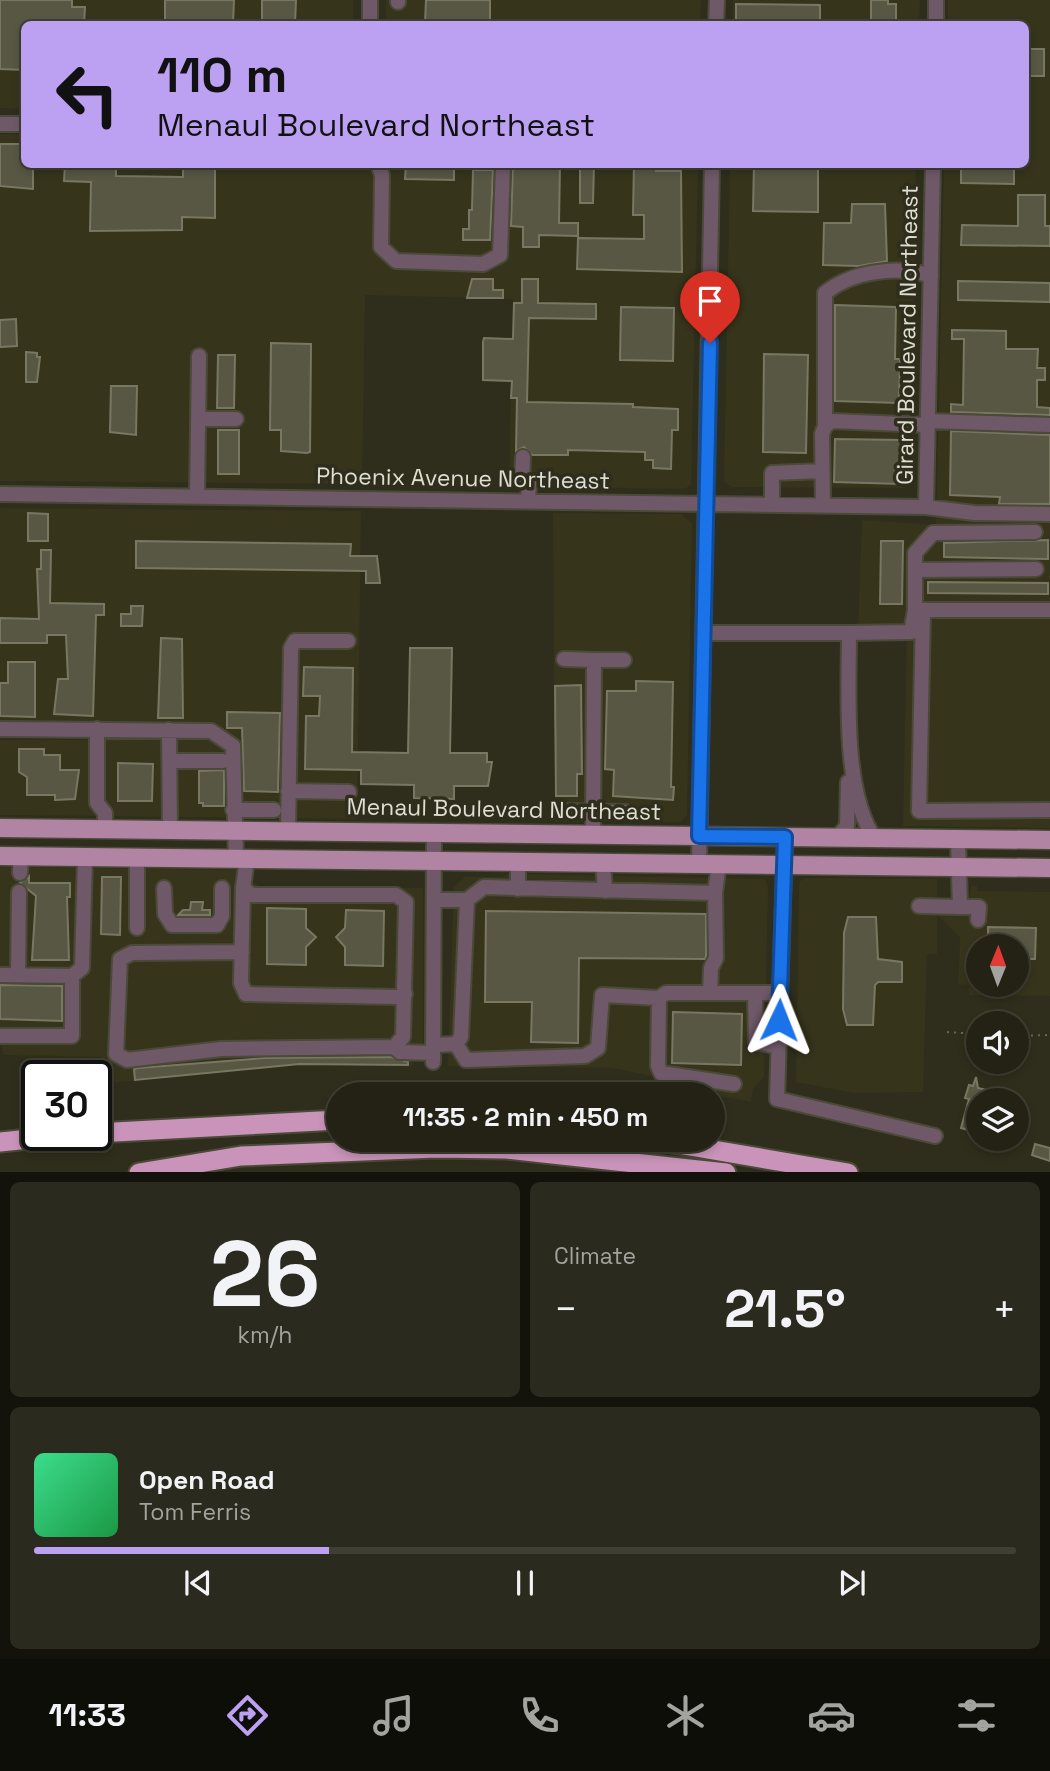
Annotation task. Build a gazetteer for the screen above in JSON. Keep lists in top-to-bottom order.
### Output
{
  "streets": {
    "main road": ["Menaul Boulevard Northeast"],
    "street": ["Girard Boulevard Northeast", "Phoenix Avenue Northeast"]
  },
  "crossings": [
    ["Girard Boulevard Northeast", "Phoenix Avenue Northeast"]
  ],
  "north": "top",
  "page": {
    "turn": ["110 m", "Menaul Boulevard Northeast"],
    "limit": "30",
    "trip": "11:35 · 2 min · 450 m",
    "tile": [
      ["26", "km/h"],
      "Climate"
    ],
    "heat": ["−", "21.5°", "+"],
    "song": ["Open Road", "Tom Ferris"],
    "tabs": "11:33"
  }
}
